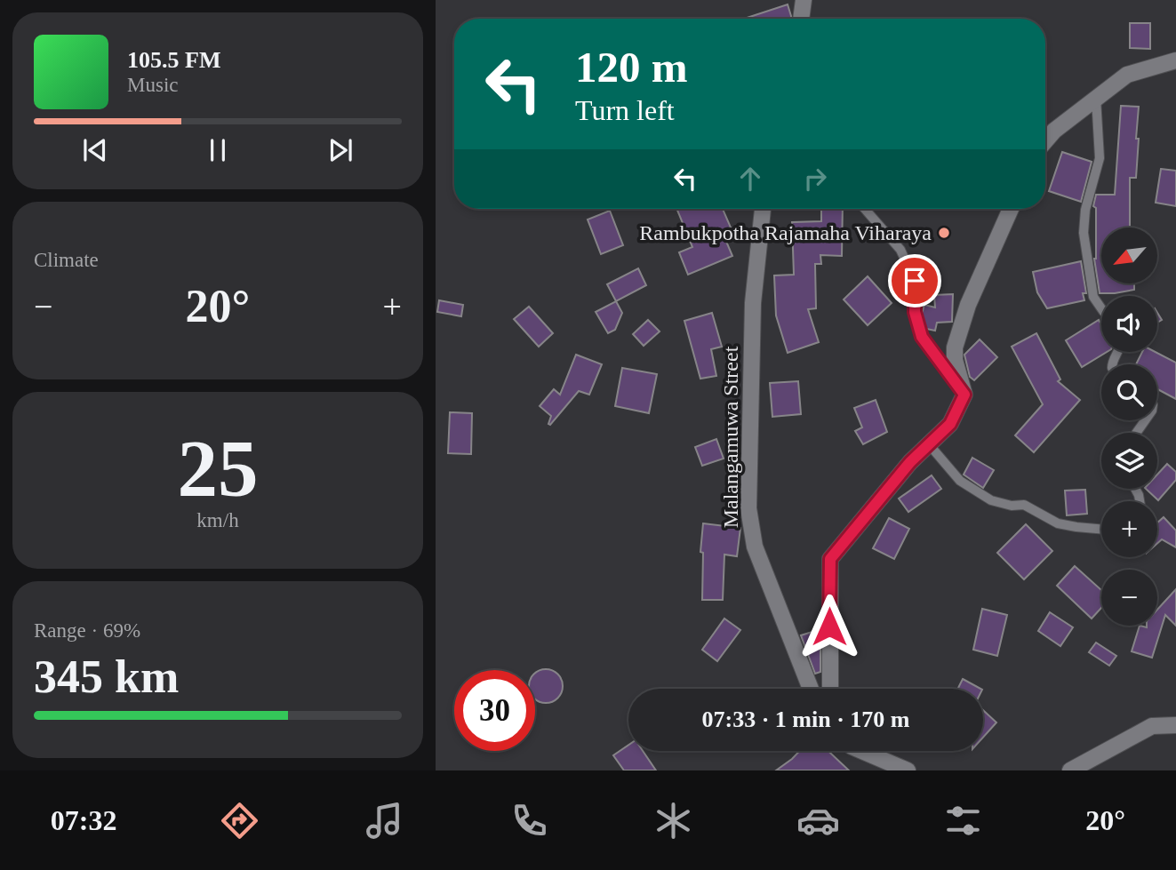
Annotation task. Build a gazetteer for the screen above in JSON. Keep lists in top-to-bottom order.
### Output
{
  "streets": {
    "street": ["Malangamuwa Street"]
  },
  "places": ["Rambukpotha Rajamaha Viharaya"],
  "north": "bottom left",
  "page": {
    "turn": ["120 m", "Turn left"],
    "song": ["105.5 FM", "Music"],
    "tile": [
      "Climate",
      ["25", "km/h"],
      ["Range · 69%", "345 km"]
    ],
    "map_buttons": ["+", "−"],
    "heat": ["−", "20°", "+"],
    "limit": "30",
    "trip": "07:33 · 1 min · 170 m",
    "tabs": ["07:32", "20°"]
  }
}
